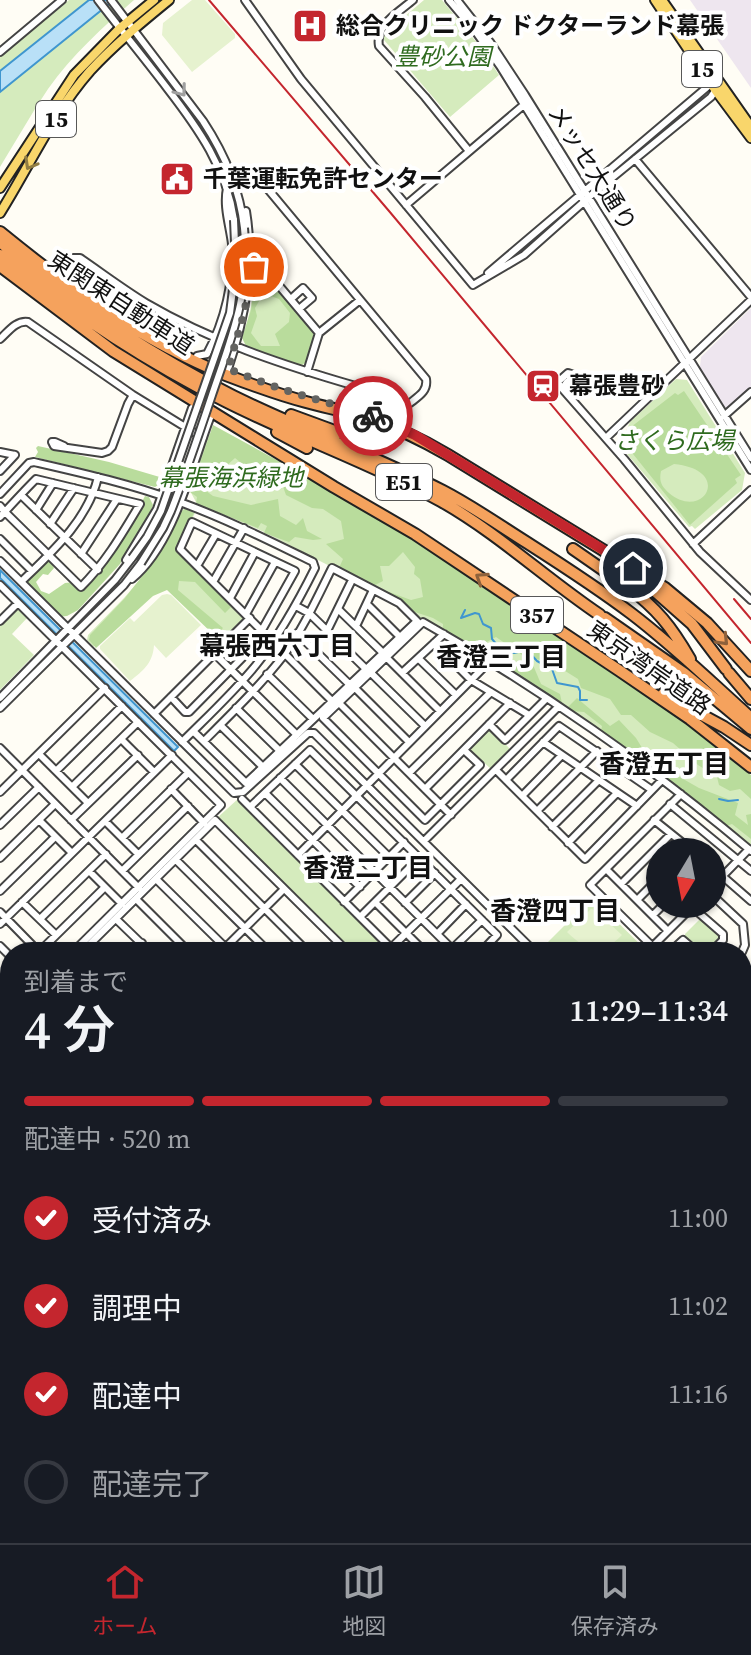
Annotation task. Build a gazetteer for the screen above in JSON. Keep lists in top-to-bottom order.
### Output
{
  "streets": {
    "highway": [
      "東関東自動車道",
      "E51",
      "357",
      "東京湾岸道路"
    ],
    "main road": ["15"],
    "street": ["メッセ大通り"]
  },
  "districts": [
    "幕張西六丁目",
    "香澄三丁目",
    "香澄五丁目",
    "香澄二丁目",
    "香澄四丁目"
  ],
  "parks": ["豊砂公園", "さくら広場", "幕張海浜緑地"],
  "places": {
    "hospital": ["総合クリニック ドクターランド幕張"],
    "public building": ["千葉運転免許センター"],
    "station": ["幕張豊砂"]
  },
  "north": "bottom",
  "page": {
    "heading": ["4 分", "到着まで", "11:29–11:34"],
    "bar": "配達中 · 520 m",
    "list": [
      ["受付済み", "11:00"],
      ["調理中", "11:02"],
      ["配達中", "11:16"],
      "配達完了"
    ],
    "tabs": ["ホーム", "地図", "保存済み"]
  }
}
